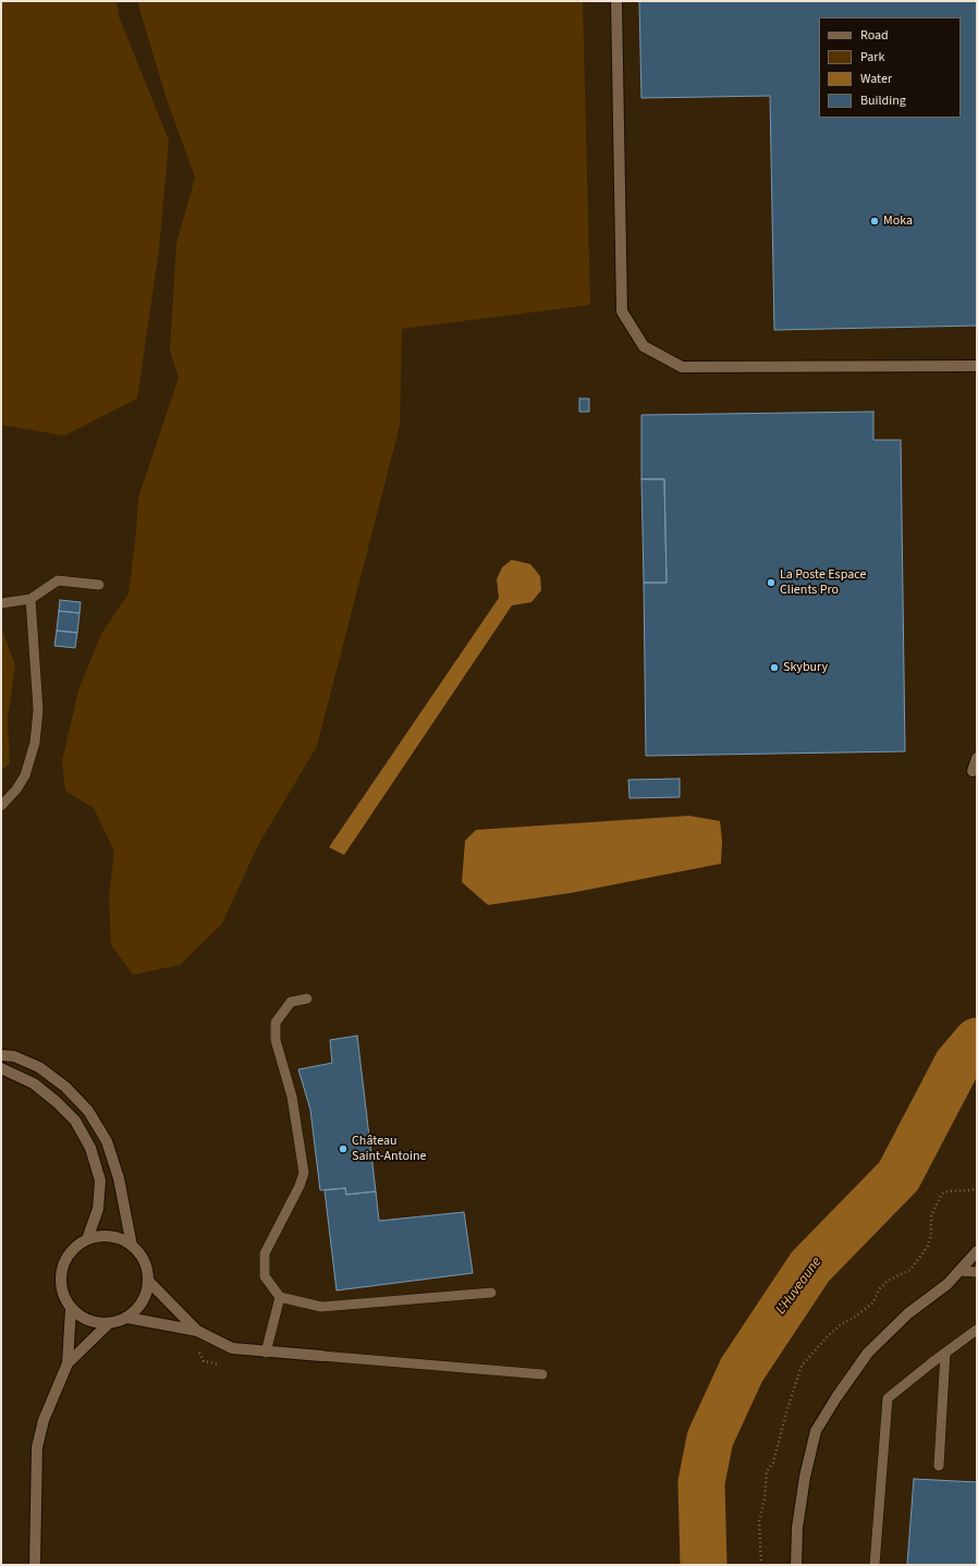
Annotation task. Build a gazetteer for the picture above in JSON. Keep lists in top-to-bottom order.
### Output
{
  "water": ["L'Huveaune"],
  "places": [
    "Moka",
    "La Poste Espace Clients Pro",
    "Skybury",
    "Château Saint-Antoine"
  ],
  "legend": [
    "Road",
    "Park",
    "Water",
    "Building"
  ]
}
